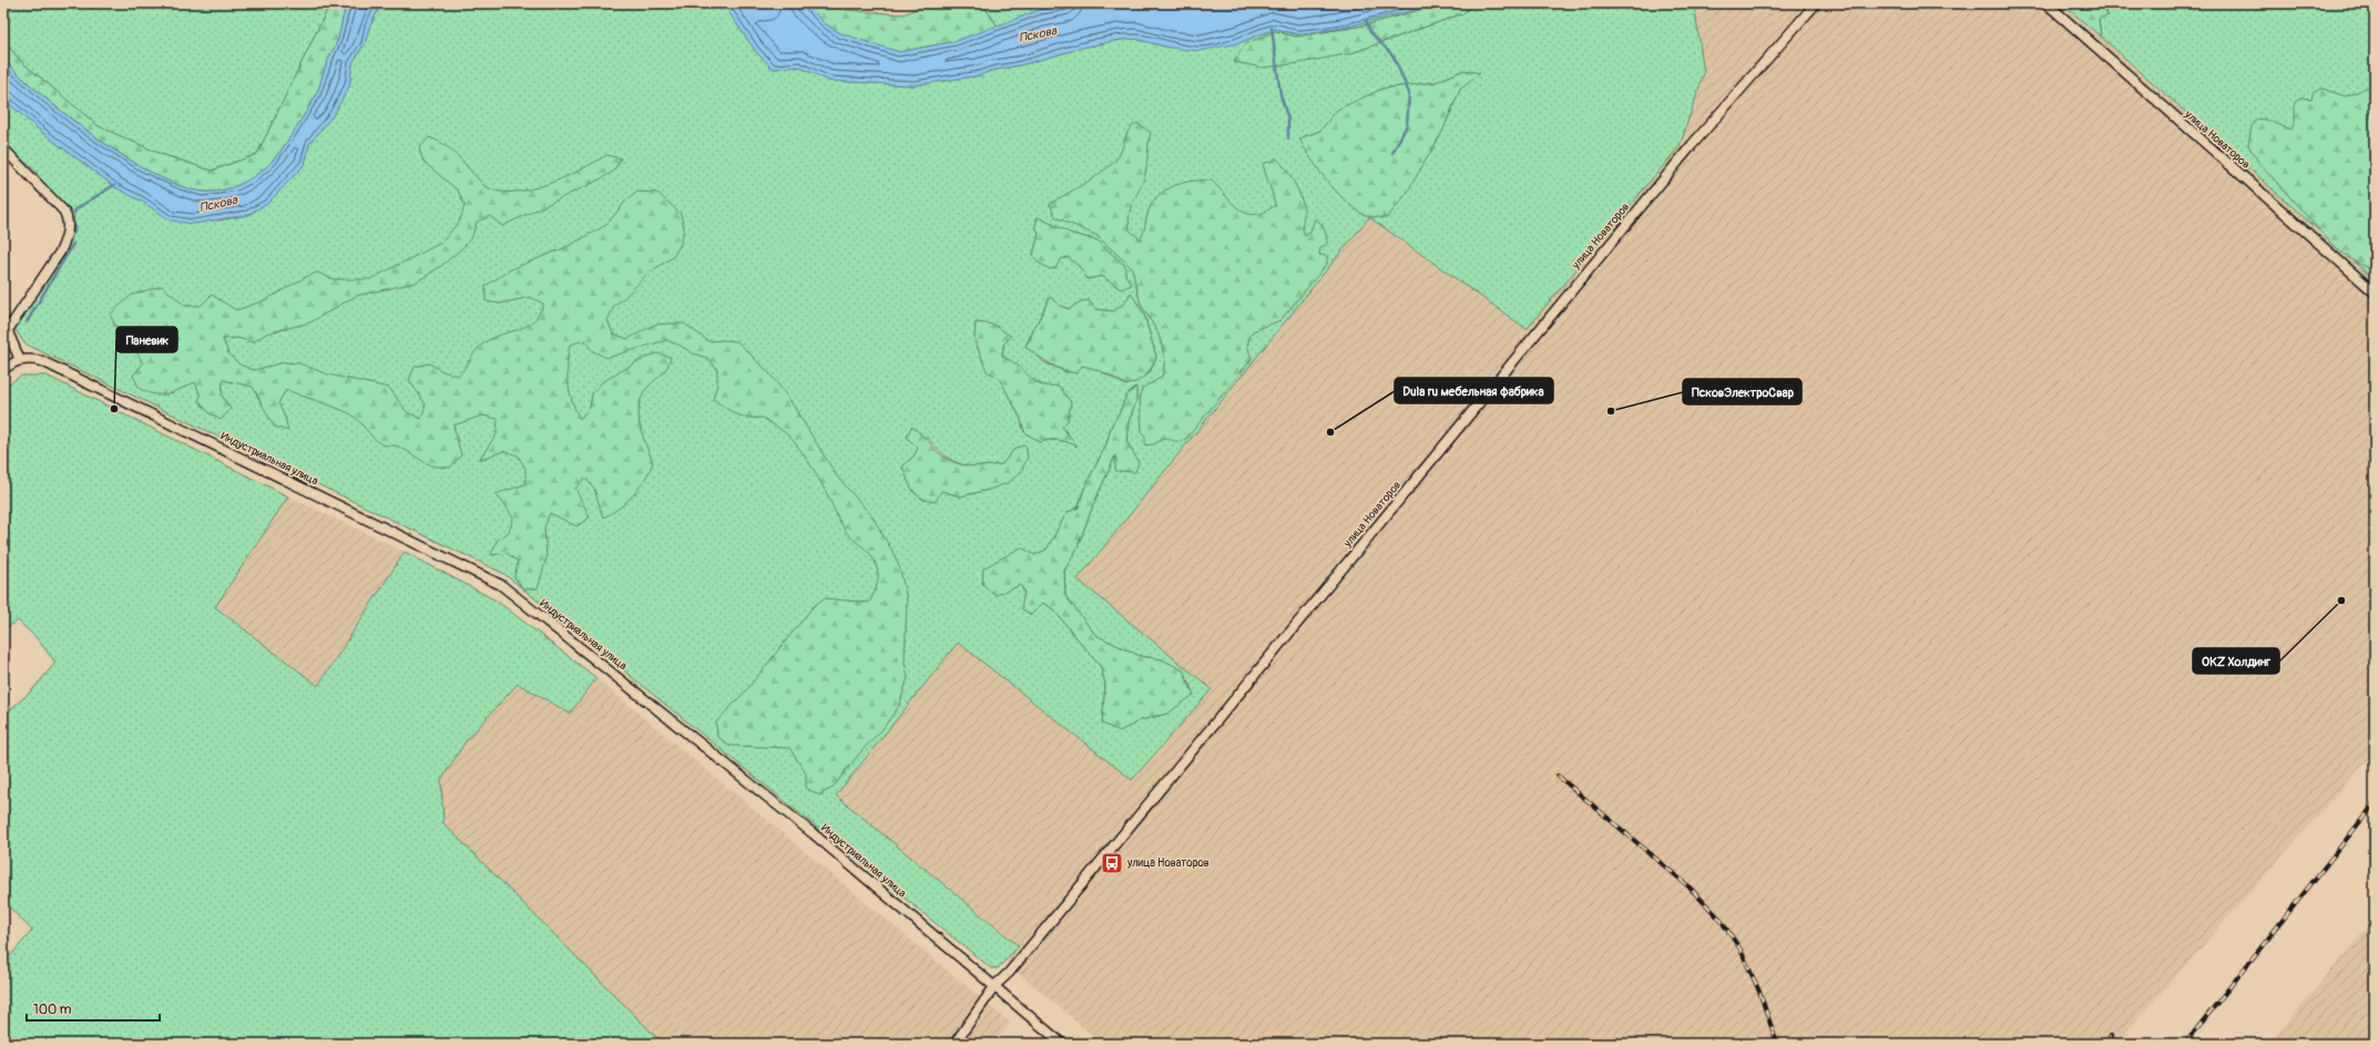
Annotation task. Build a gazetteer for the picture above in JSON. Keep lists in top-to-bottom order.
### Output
{
  "streets": {
    "street": ["улица Новаторов", "Индустриальная улица"]
  },
  "crossings": [
    ["улица Новаторов", "Индустриальная улица"]
  ],
  "water": ["Пскова"],
  "places": {
    "other": [
      "Паневик",
      "ПсковЭлектроСвар",
      "Dula ru мебельная фабрика",
      "OKZ Холдинг"
    ],
    "bus stop": ["улица Новаторов"]
  },
  "scale_bar": "100 m"
}
